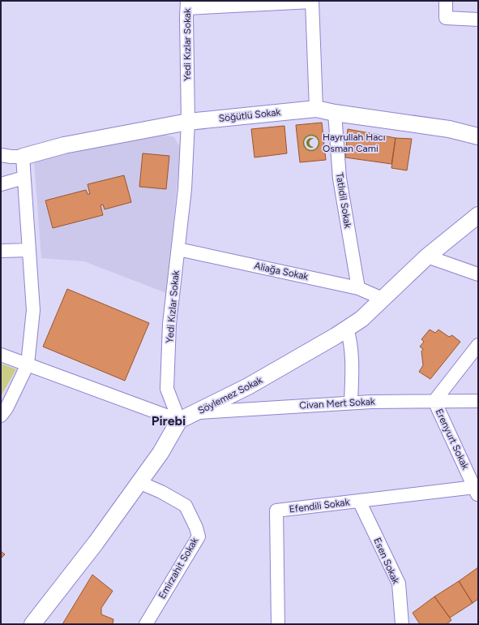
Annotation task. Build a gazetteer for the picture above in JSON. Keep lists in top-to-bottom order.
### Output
{
  "streets": {
    "street": [
      "Yedi Kızlar Sokak",
      "Söğütlü Sokak",
      "Tatlıdil Sokak",
      "Aliağa Sokak",
      "Söylemez Sokak",
      "Civan Mert Sokak",
      "Erenyurt Sokak",
      "Efendili Sokak",
      "Esen Sokak",
      "Emirzahit Sokak"
    ]
  },
  "crossings": [
    ["Yedi Kızlar Sokak", "Söğütlü Sokak"],
    ["Yedi Kızlar Sokak", "Aliağa Sokak"],
    ["Yedi Kızlar Sokak", "Söylemez Sokak"],
    ["Söğütlü Sokak", "Tatlıdil Sokak"],
    ["Tatlıdil Sokak", "Aliağa Sokak"],
    ["Aliağa Sokak", "Söylemez Sokak"],
    ["Söylemez Sokak", "Civan Mert Sokak"],
    ["Civan Mert Sokak", "Erenyurt Sokak"],
    ["Erenyurt Sokak", "Efendili Sokak"],
    ["Efendili Sokak", "Esen Sokak"]
  ],
  "districts": ["Pirebi"],
  "places": {
    "mosque": ["Hayrullah Hacı Osman Cami"]
  }
}
